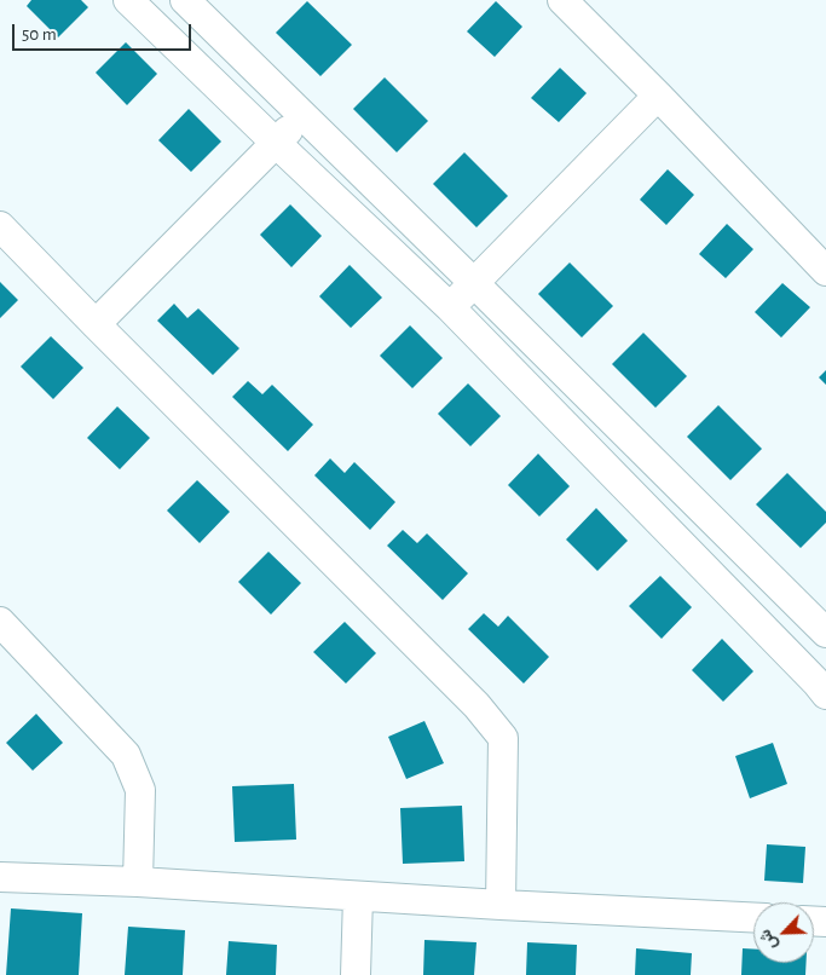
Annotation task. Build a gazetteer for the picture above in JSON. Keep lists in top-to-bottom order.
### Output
{
  "scale_bar": "50 m",
  "north": "bottom left"
}
